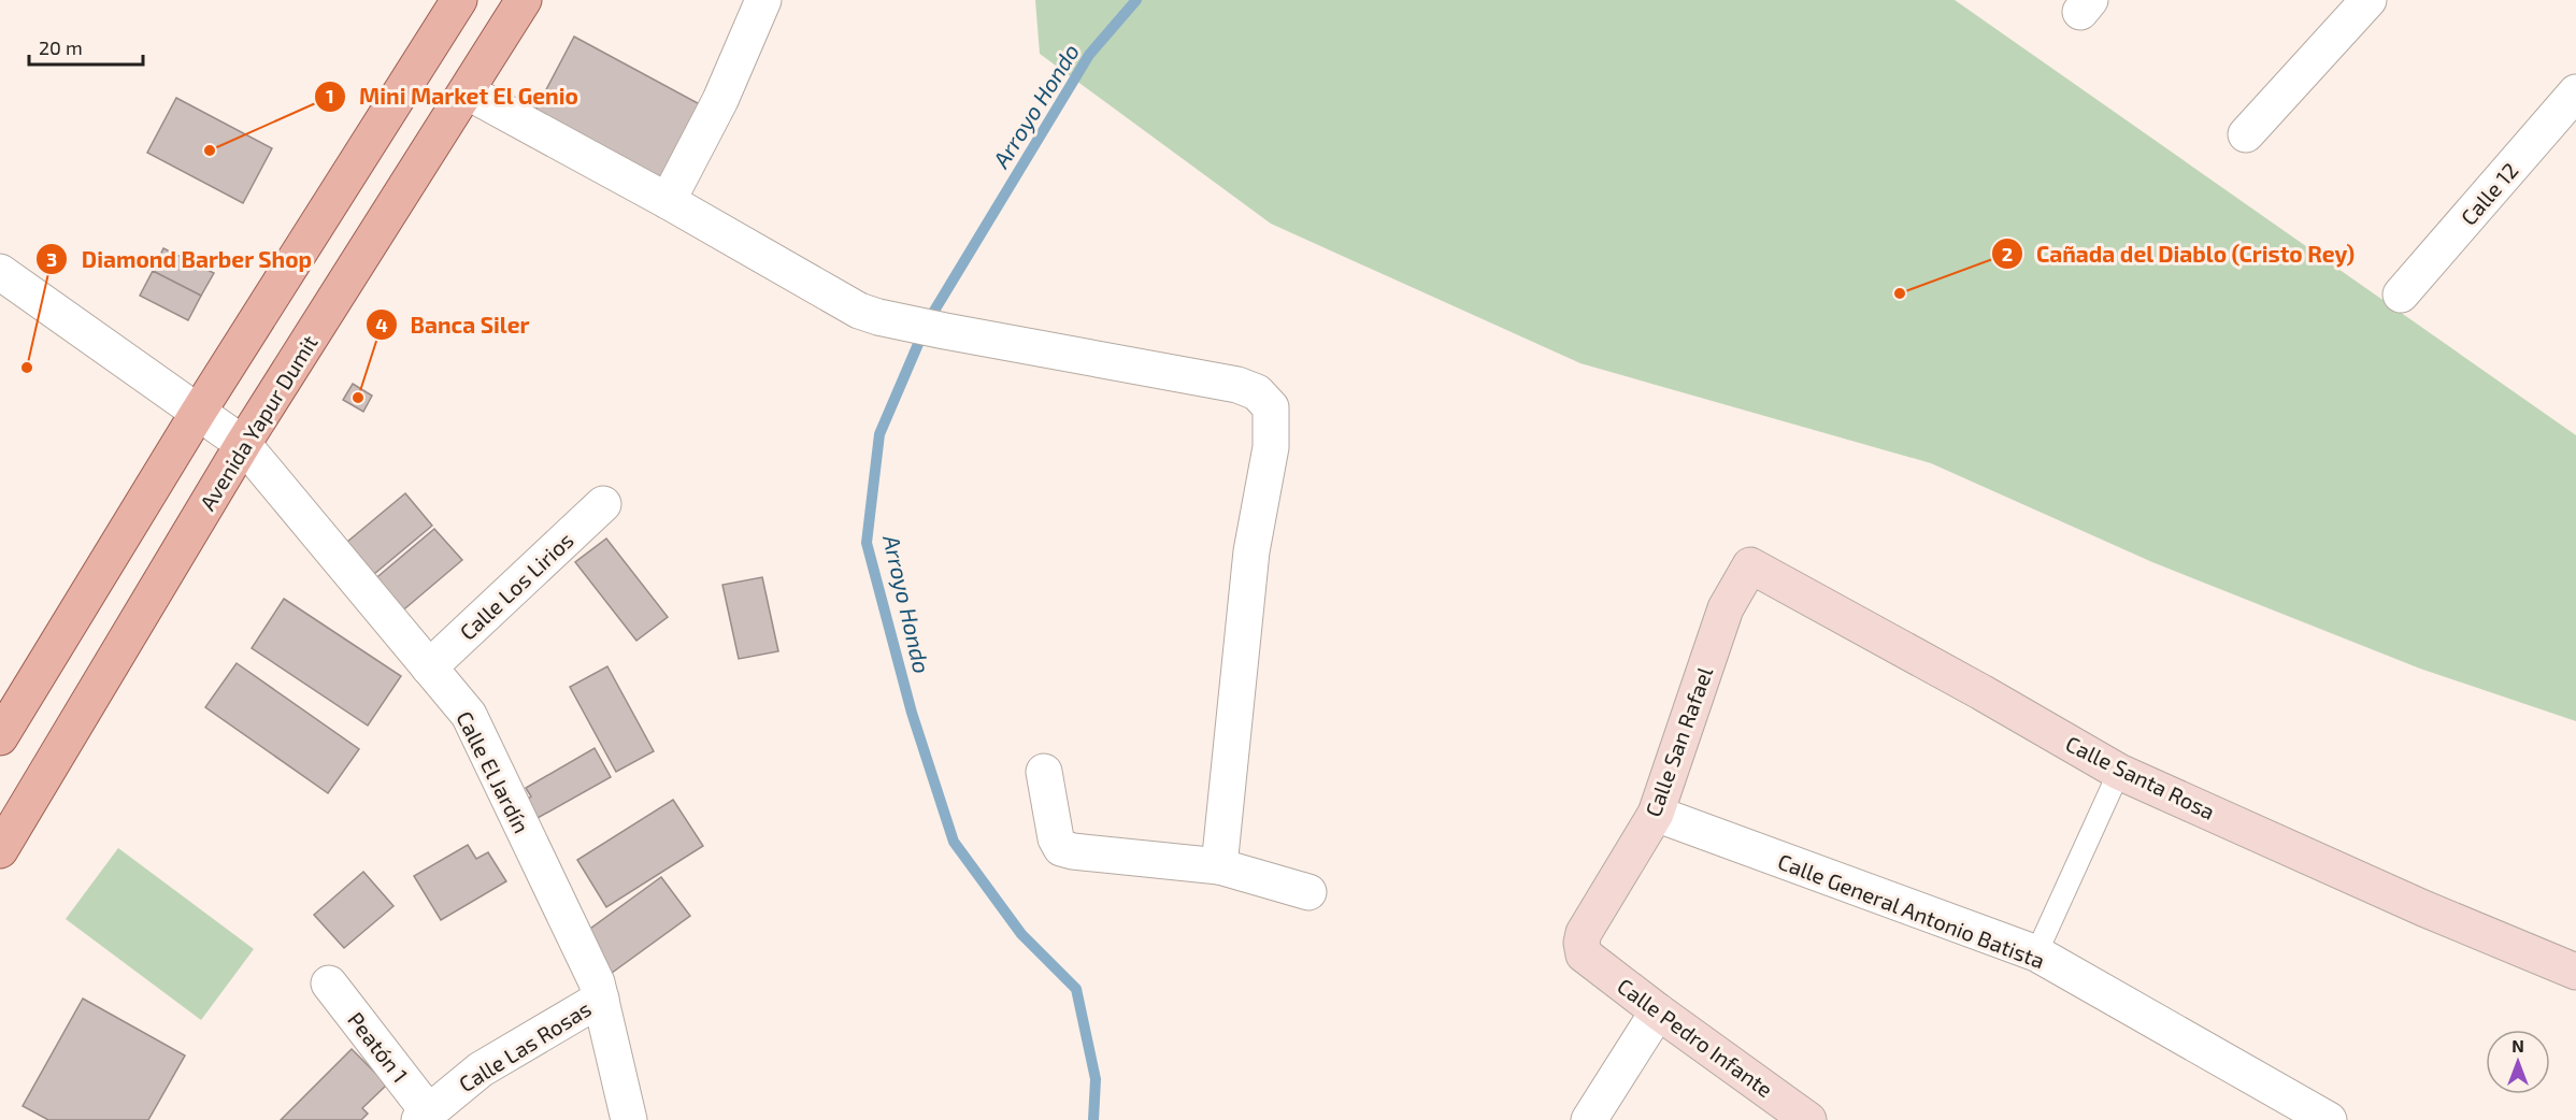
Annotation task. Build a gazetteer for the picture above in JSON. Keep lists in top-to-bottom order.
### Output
{
  "streets": {
    "main road": ["Avenida Yapur Dumit"],
    "street": [
      "Calle 12",
      "Calle Los Lirios",
      "Calle San Rafael",
      "Calle El Jardín",
      "Calle Santa Rosa",
      "Calle General Antonio Batista",
      "Calle Pedro Infante",
      "Calle Las Rosas",
      "Peatón 1"
    ]
  },
  "crossings": [
    ["Avenida Yapur Dumit", "Calle El Jardín"],
    ["Calle Los Lirios", "Calle El Jardín"],
    ["Calle San Rafael", "Calle Santa Rosa"],
    ["Calle San Rafael", "Calle General Antonio Batista"],
    ["Calle San Rafael", "Calle Pedro Infante"],
    ["Calle El Jardín", "Calle Las Rosas"],
    ["Calle Las Rosas", "Peatón 1"]
  ],
  "water": ["Arroyo Hondo"],
  "places": [
    "Mini Market El Genio",
    "Cañada del Diablo (Cristo Rey)",
    "Diamond Barber Shop",
    "Banca Siler"
  ],
  "scale_bar": "20 m",
  "north": "top"
}
